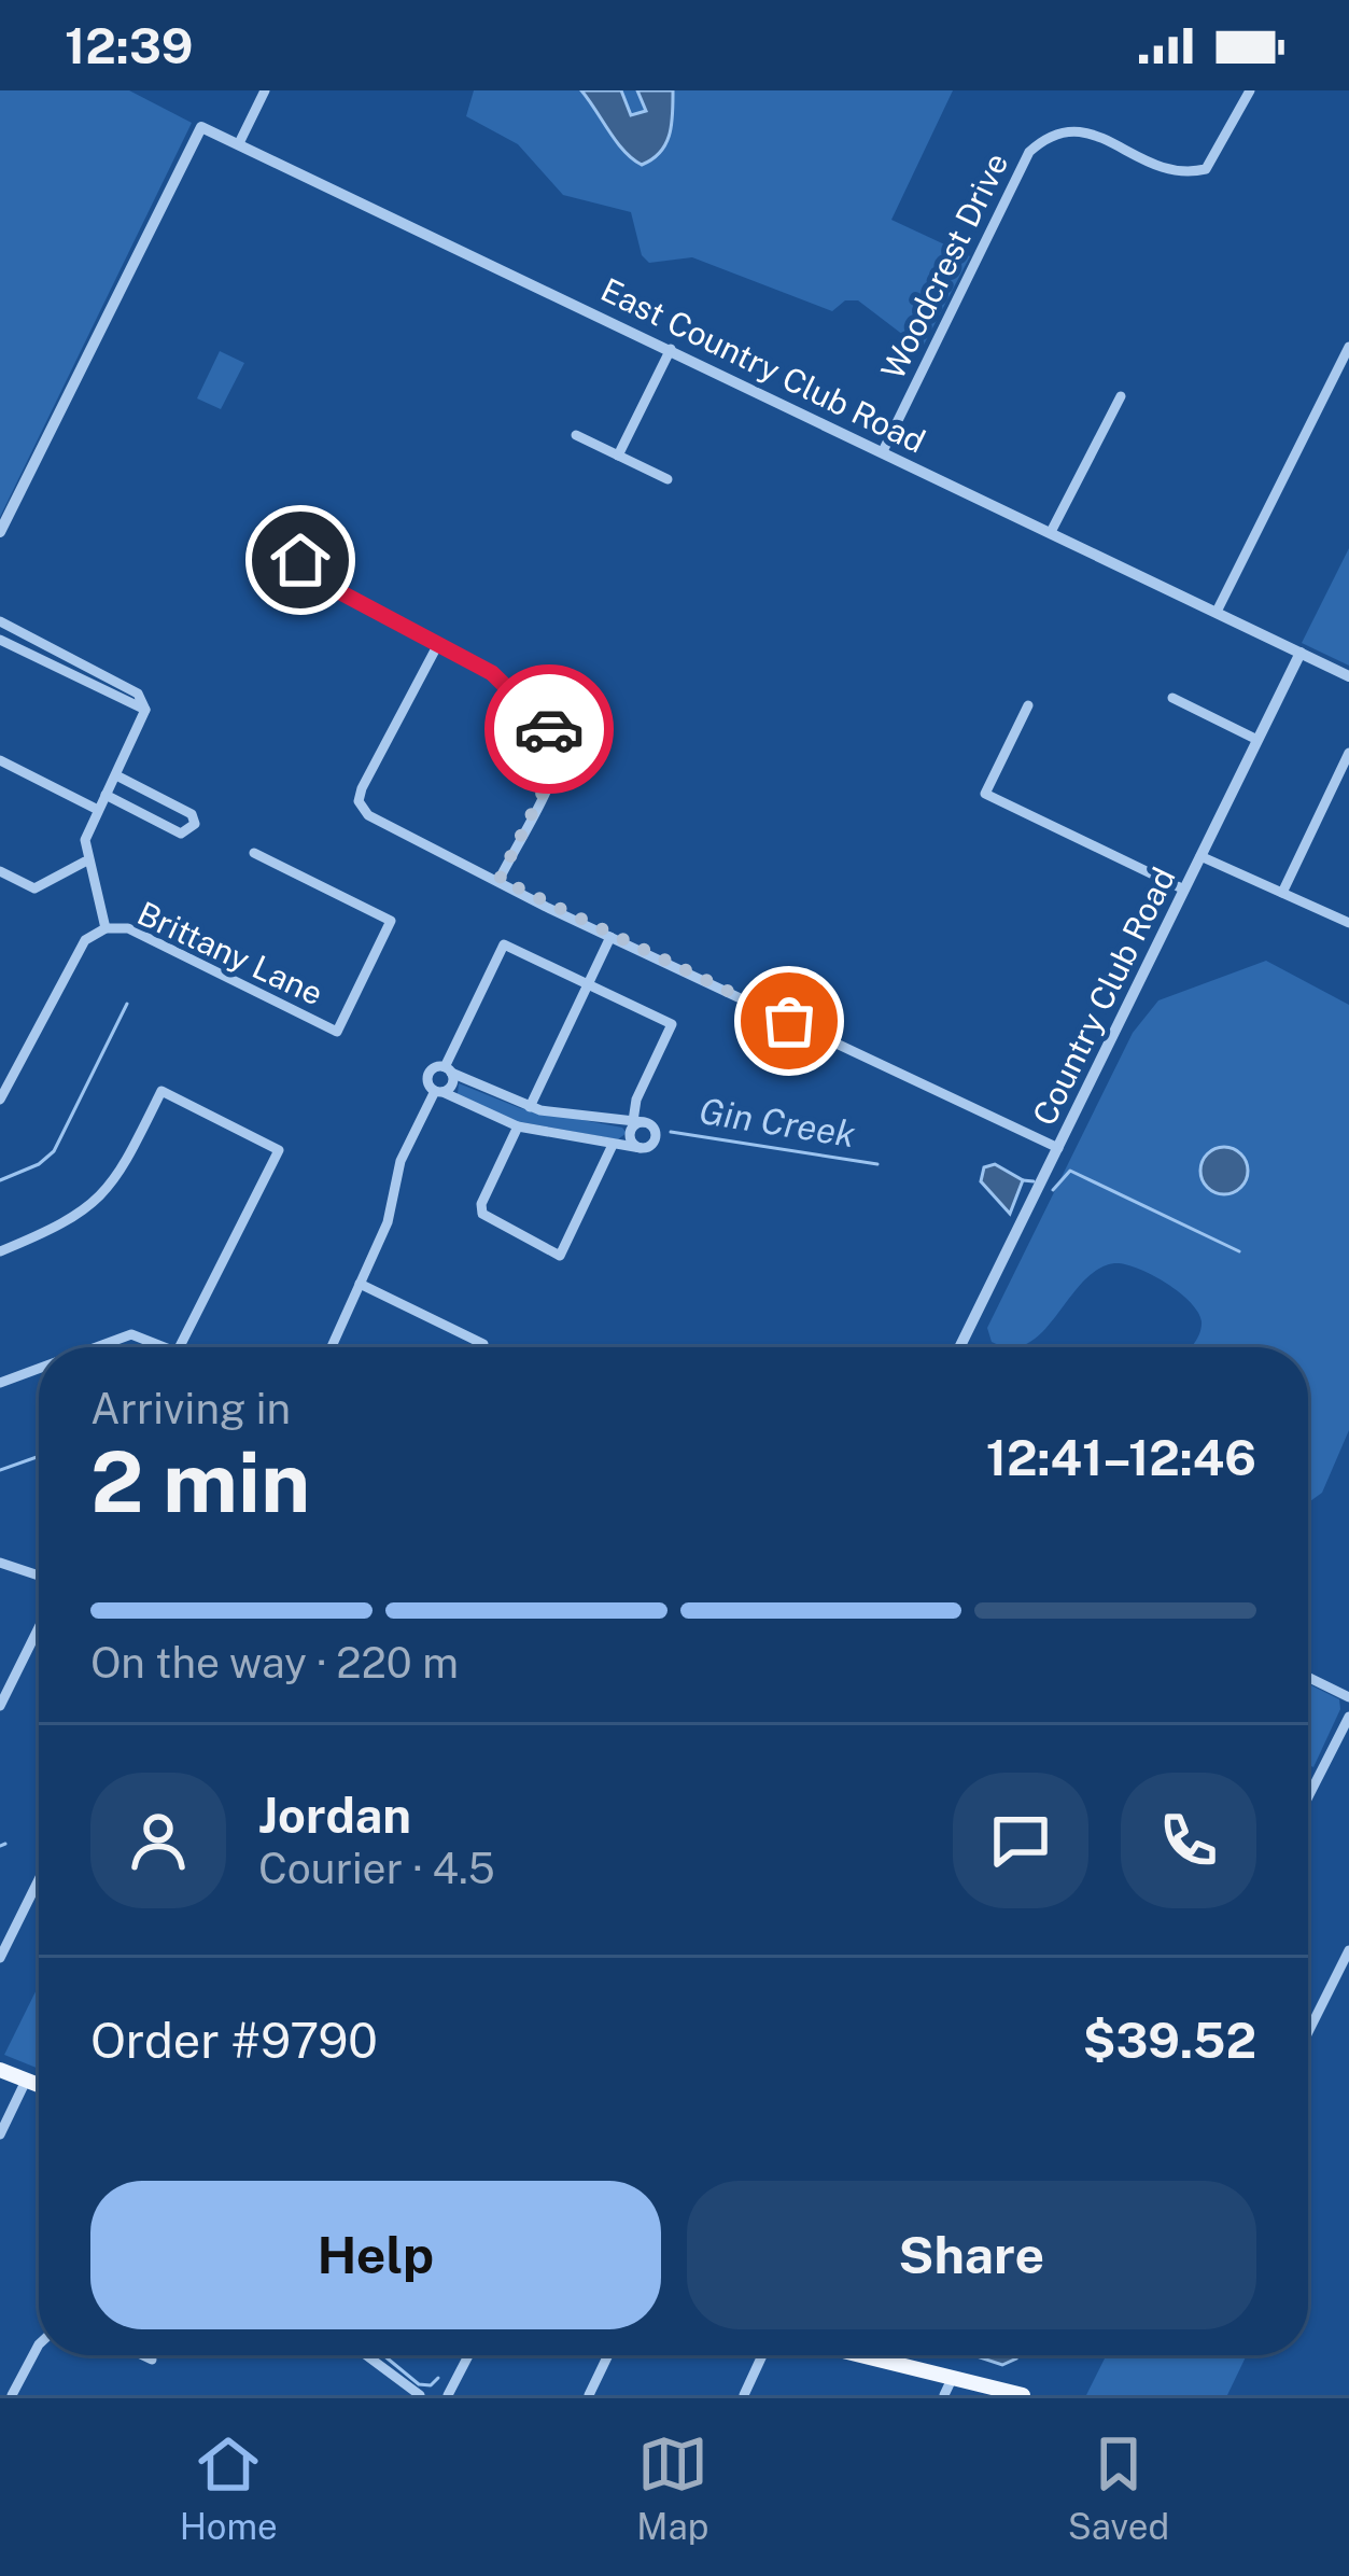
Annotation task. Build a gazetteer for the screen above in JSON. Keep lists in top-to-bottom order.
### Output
{
  "streets": {
    "street": [
      "Woodcrest Drive",
      "East Country Club Road",
      "Brittany Lane",
      "Country Club Road"
    ]
  },
  "crossings": [
    ["Woodcrest Drive", "East Country Club Road"],
    ["East Country Club Road", "Country Club Road"]
  ],
  "water": ["Gin Creek"],
  "page": {
    "status": "12:39",
    "heading": ["2 min", "Arriving in", "12:41–12:46"],
    "panel": [
      "Jordan",
      "Courier · 4.5",
      "Order #9790",
      "$39.52"
    ],
    "bar": "On the way · 220 m",
    "buttons": ["Help", "Share"],
    "tabs": ["Home", "Map", "Saved"]
  }
}
